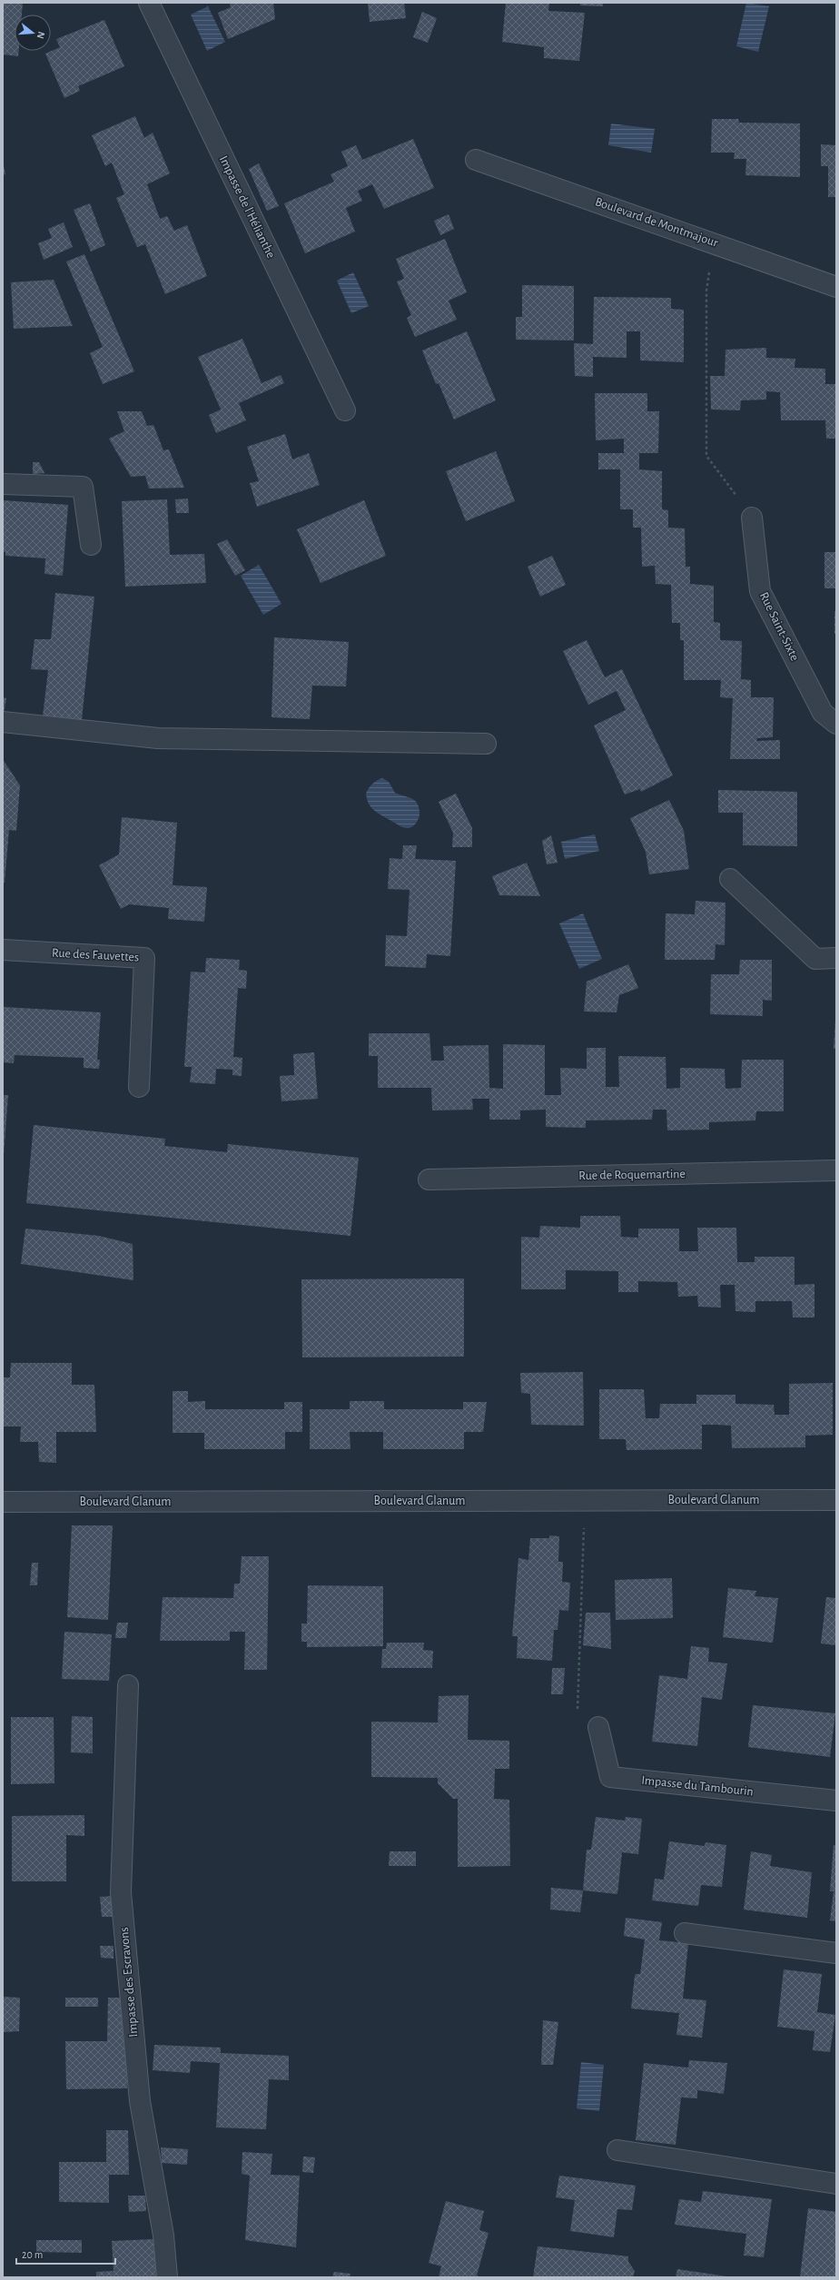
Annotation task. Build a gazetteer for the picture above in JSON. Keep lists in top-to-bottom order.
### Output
{
  "streets": {
    "street": [
      "Impasse de l'Hélianthe",
      "Boulevard de Montmajour",
      "Rue Saint-Sixte",
      "Rue des Fauvettes",
      "Rue de Roquemartine",
      "Boulevard Glanum",
      "Impasse du Tambourin",
      "Impasse des Escravons"
    ]
  },
  "scale_bar": "20 m",
  "north": "right"
}
